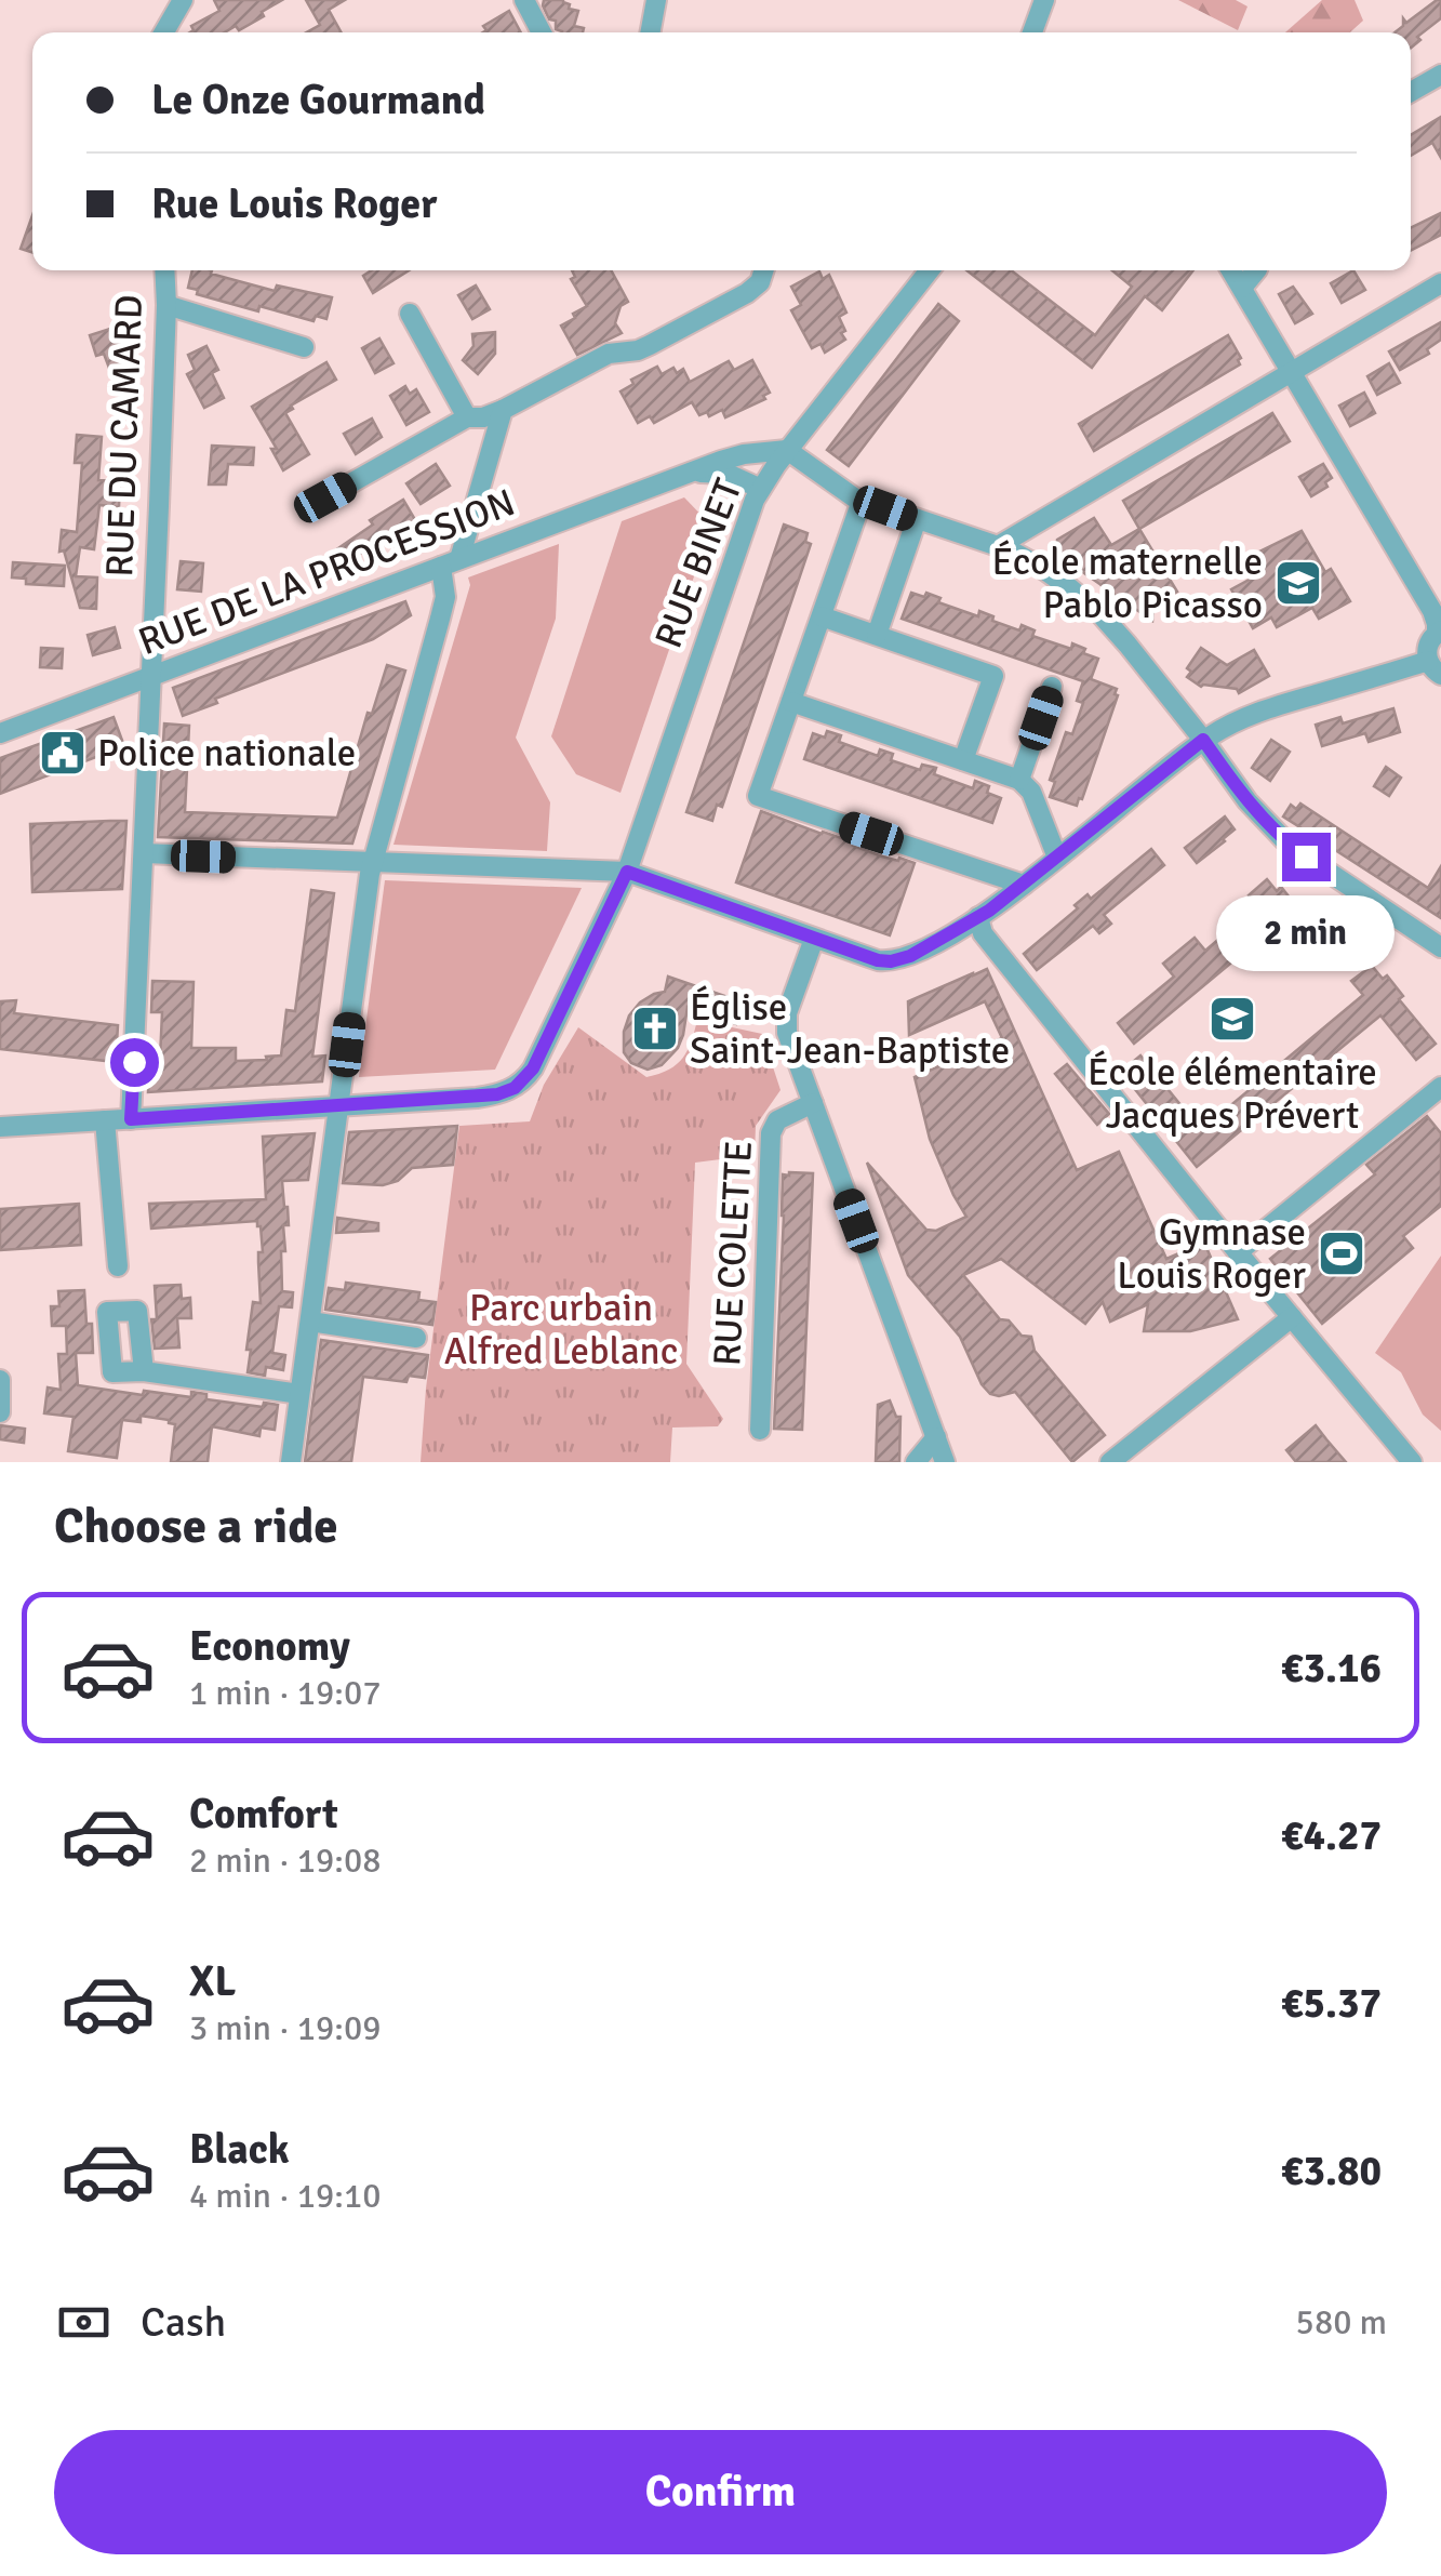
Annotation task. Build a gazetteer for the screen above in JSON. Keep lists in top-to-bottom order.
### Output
{
  "streets": {
    "street": [
      "RUE DU CAMARD",
      "RUE BINET",
      "RUE DE LA PROCESSION",
      "RUE COLETTE"
    ]
  },
  "crossings": [
    ["RUE DU CAMARD", "RUE BINET"],
    ["RUE DU CAMARD", "RUE DE LA PROCESSION"],
    ["RUE BINET", "RUE DE LA PROCESSION"]
  ],
  "parks": ["Parc urbain Alfred Leblanc"],
  "places": {
    "school or university": ["École maternelle Pablo Picasso", "École élémentaire Jacques Prévert"],
    "public building": ["Police nationale"],
    "church": ["Église Saint-Jean-Baptiste"],
    "sports": ["Gymnase Louis Roger"]
  },
  "page": {
    "banner": ["Le Onze Gourmand", "Rue Louis Roger"],
    "bubble": "2 min",
    "heading": "Choose a ride",
    "list": [
      {
        "name": "Economy",
        "note": "1 min · 19:07",
        "value": "€3.16"
      },
      {
        "name": "Comfort",
        "note": "2 min · 19:08",
        "value": "€4.27"
      },
      {
        "name": "XL",
        "note": "3 min · 19:09",
        "value": "€5.37"
      },
      {
        "name": "Black",
        "note": "4 min · 19:10",
        "value": "€3.80"
      }
    ],
    "pay": ["Cash", "580 m"],
    "buttons": "Confirm"
  }
}
